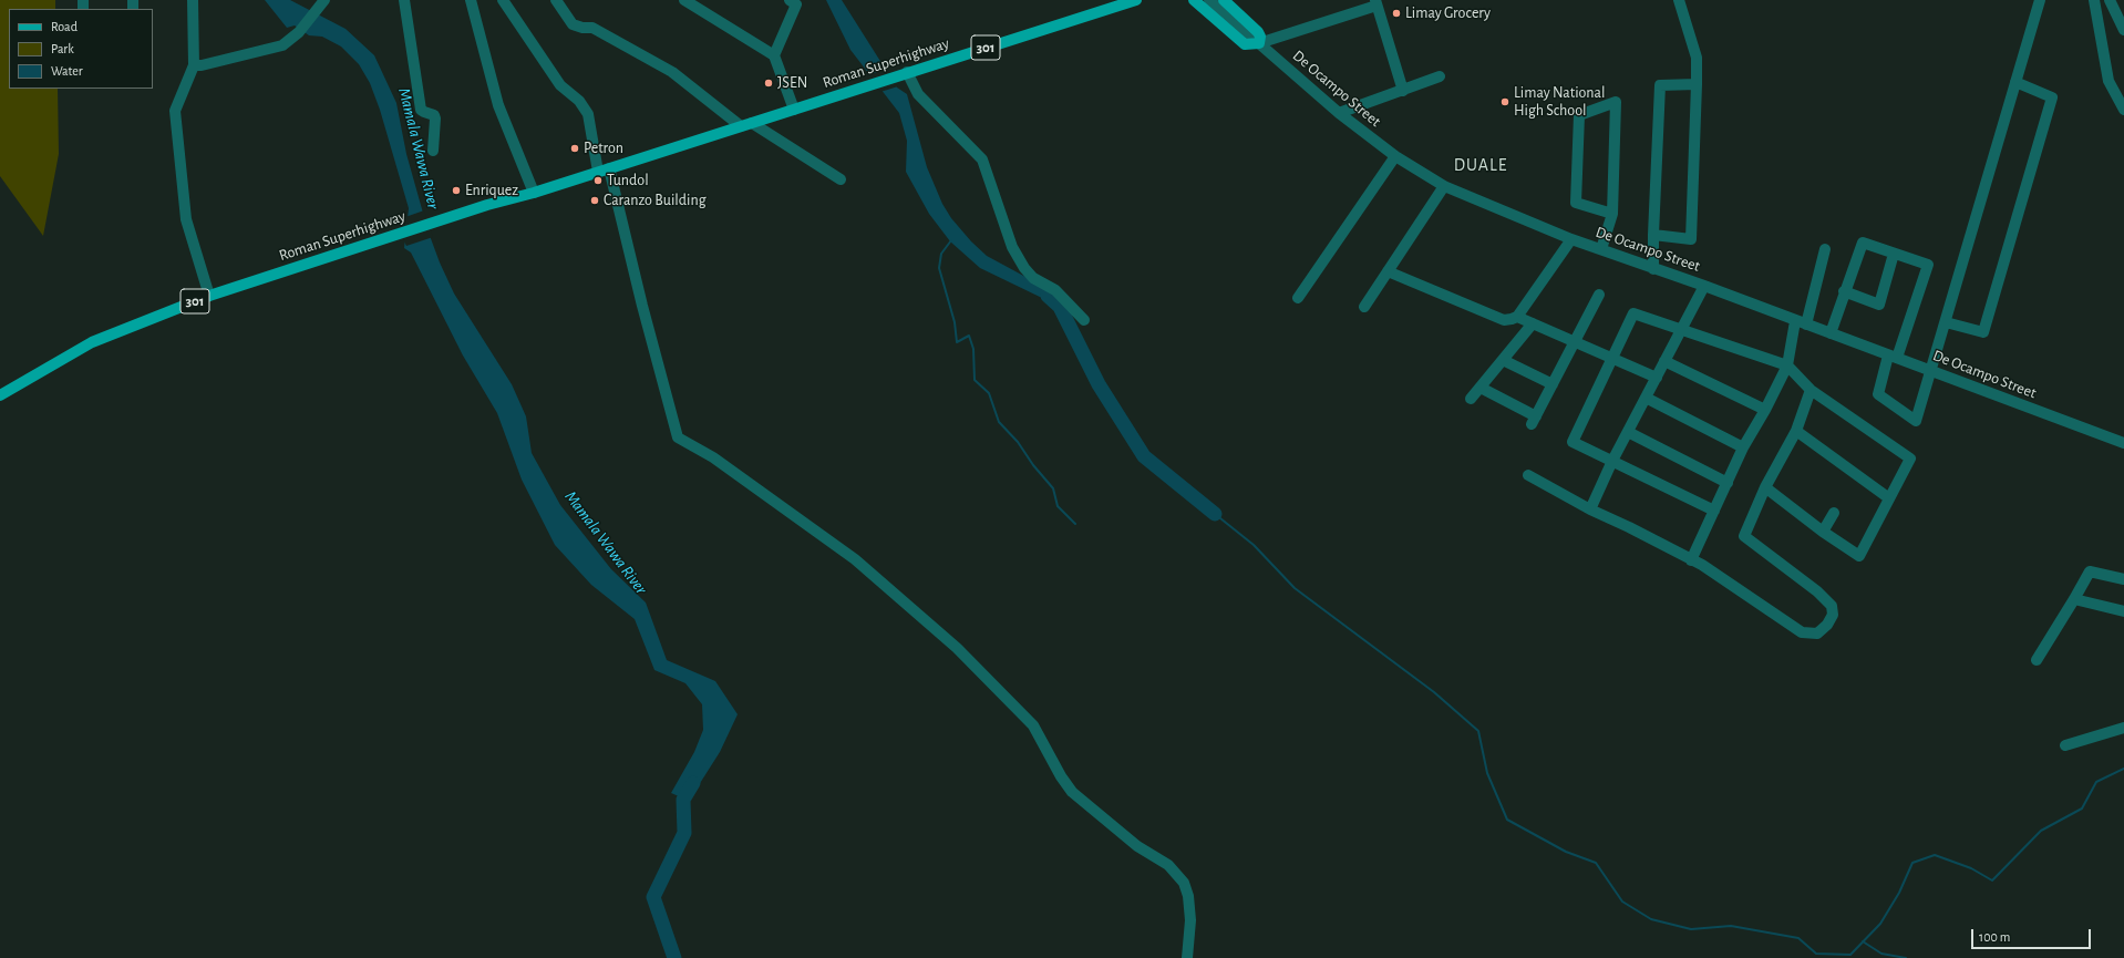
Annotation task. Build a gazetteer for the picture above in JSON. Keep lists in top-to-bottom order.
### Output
{
  "streets": {
    "main road": ["301", "Roman Superhighway"],
    "street": ["De Ocampo Street"]
  },
  "districts": ["DUALE"],
  "water": ["Mamala Wawa River"],
  "places": [
    "Limay Grocery",
    "JSEN",
    "Limay National High School",
    "Petron",
    "Tundol",
    "Enriquez",
    "Caranzo Building"
  ],
  "legend": ["Road", "Park", "Water"],
  "scale_bar": "100 m"
}
